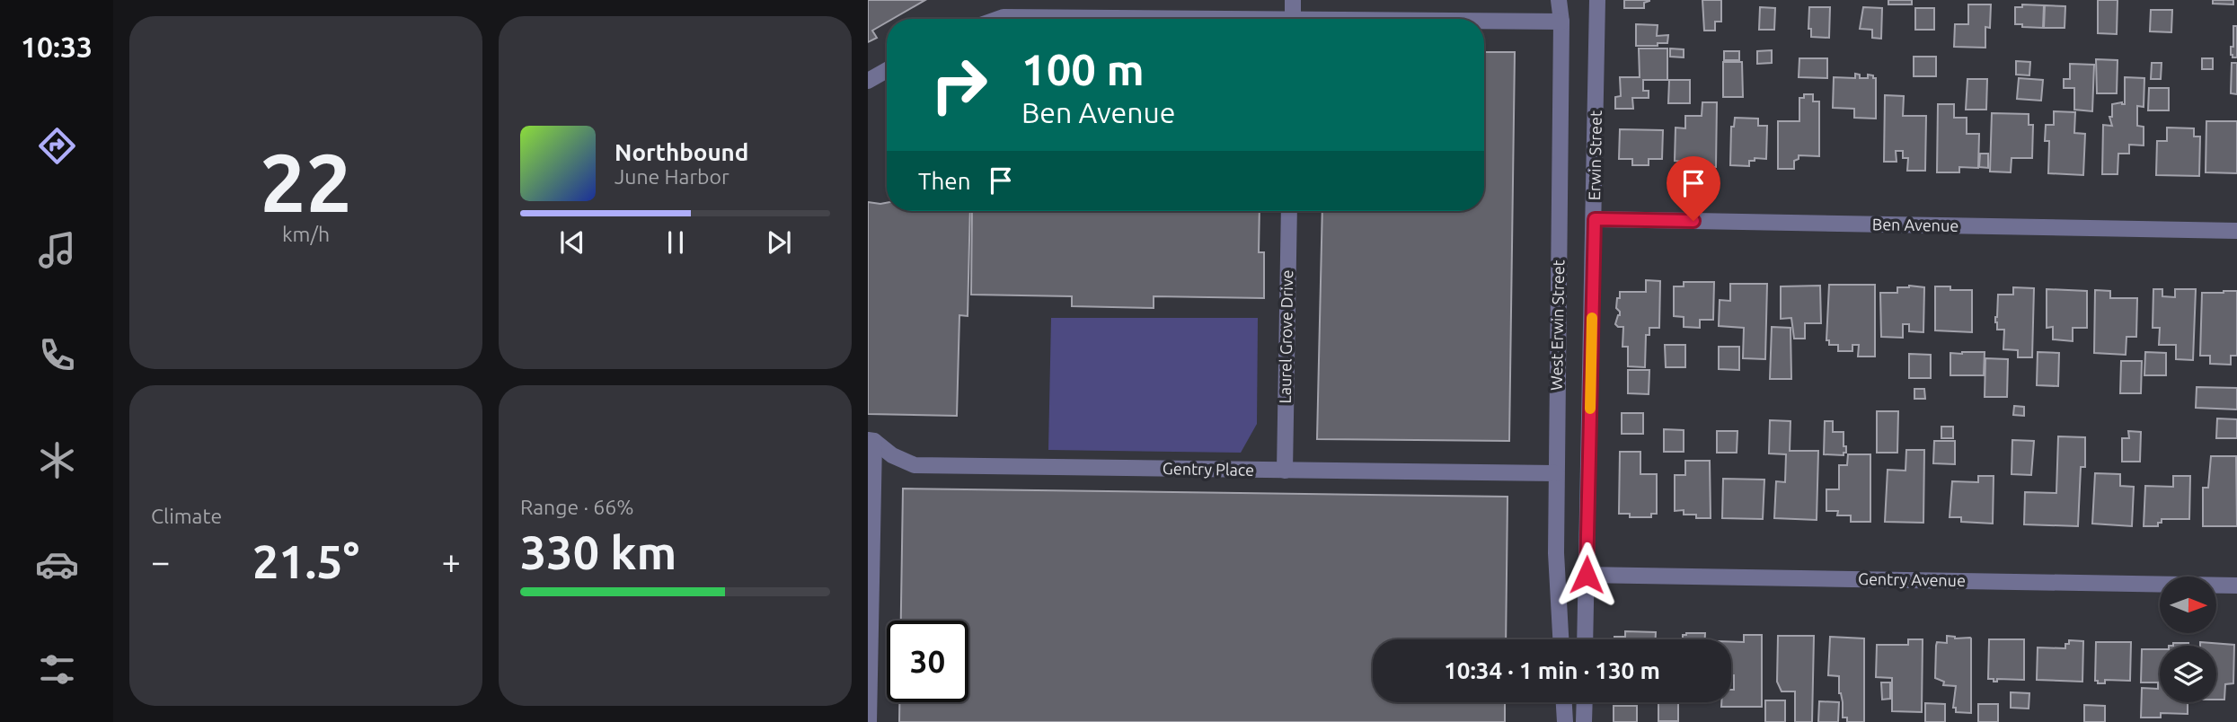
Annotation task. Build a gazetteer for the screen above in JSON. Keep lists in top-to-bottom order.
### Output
{
  "streets": {
    "street": [
      "Erwin Street",
      "Ben Avenue",
      "West Erwin Street",
      "Laurel Grove Drive",
      "Gentry Place",
      "Gentry Avenue"
    ]
  },
  "crossings": [
    ["Erwin Street", "Ben Avenue"],
    ["Erwin Street", "Gentry Avenue"],
    ["West Erwin Street", "Gentry Place"],
    ["Laurel Grove Drive", "Gentry Place"]
  ],
  "north": "right",
  "page": {
    "tabs": "10:33",
    "tile": [
      ["22", "km/h"],
      "Climate",
      ["Range · 66%", "330 km"]
    ],
    "turn": ["100 m", "Ben Avenue"],
    "song": ["Northbound", "June Harbor"],
    "then": "Then",
    "heat": ["−", "21.5°", "+"],
    "limit": "30",
    "trip": "10:34 · 1 min · 130 m"
  }
}
